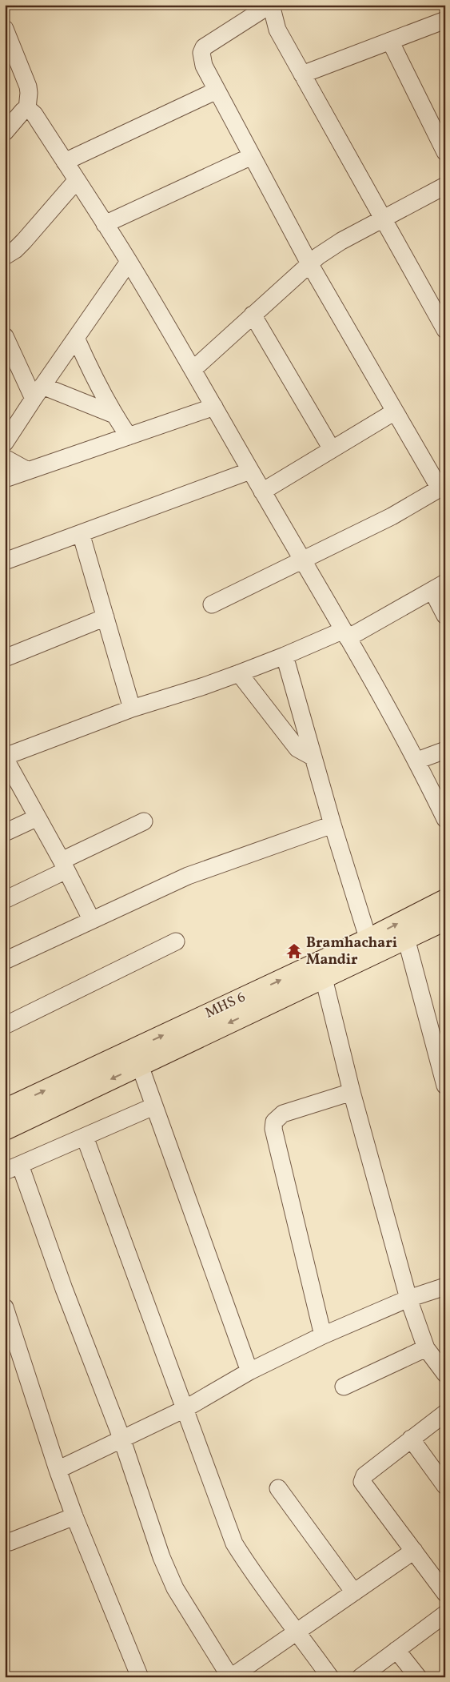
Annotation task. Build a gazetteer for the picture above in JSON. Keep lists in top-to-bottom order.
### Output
{
  "streets": {
    "main road": ["MHS 6"]
  },
  "places": {
    "temple": ["Bramhachari Mandir"]
  }
}
